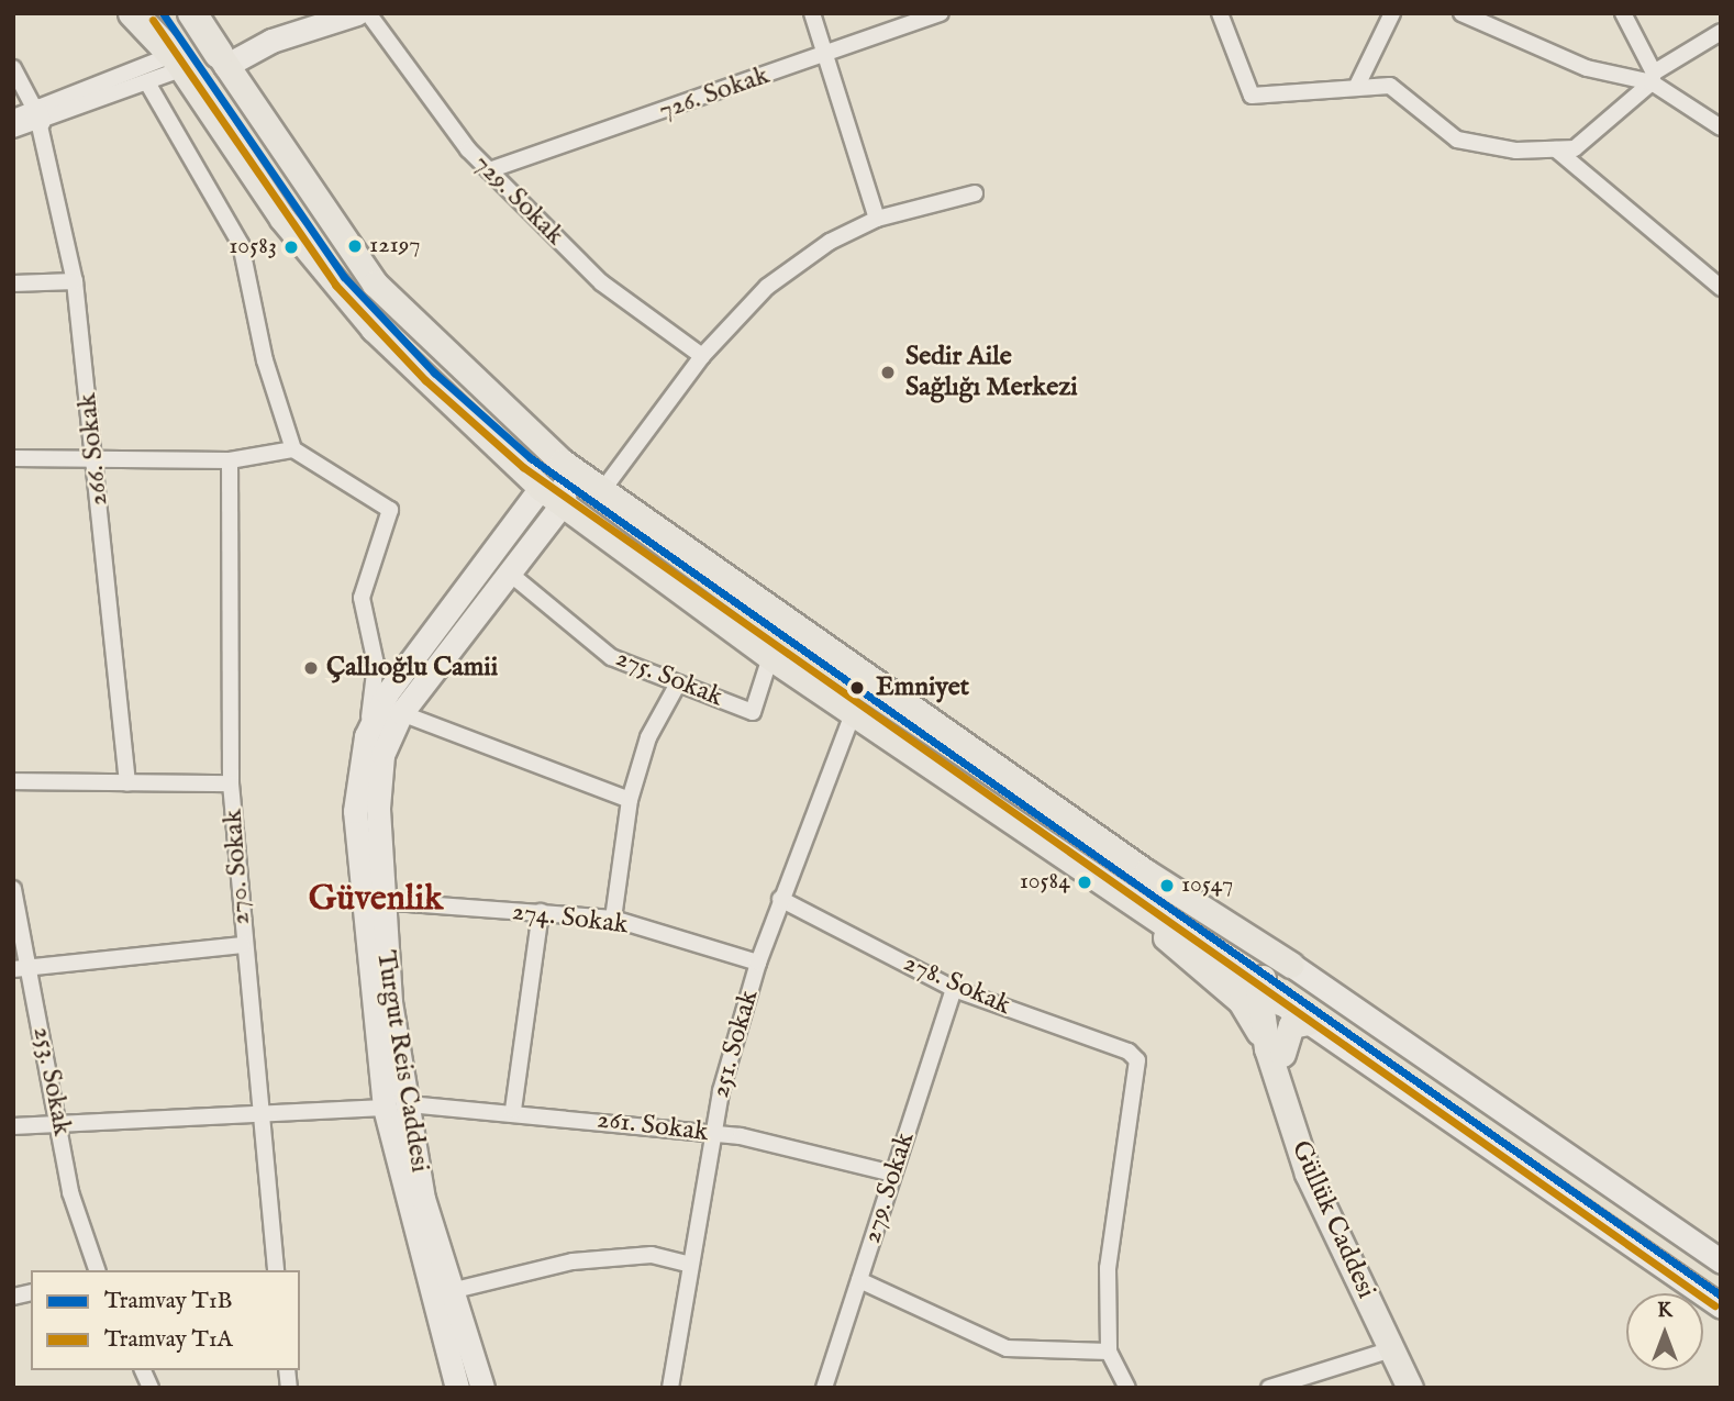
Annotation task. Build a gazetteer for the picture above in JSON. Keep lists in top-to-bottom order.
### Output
{
  "streets": {
    "main road": ["Turgut Reis Caddesi", "Güllük Caddesi"],
    "street": [
      "726. Sokak",
      "729. Sokak",
      "266. Sokak",
      "275. Sokak",
      "270. Sokak",
      "274. Sokak",
      "278. Sokak",
      "251. Sokak",
      "253. Sokak",
      "261. Sokak",
      "279. Sokak"
    ]
  },
  "crossings": [
    ["726. Sokak", "729. Sokak"],
    ["275. Sokak", "Turgut Reis Caddesi"],
    ["274. Sokak", "251. Sokak"],
    ["274. Sokak", "Turgut Reis Caddesi"],
    ["278. Sokak", "251. Sokak"],
    ["278. Sokak", "279. Sokak"],
    ["251. Sokak", "261. Sokak"],
    ["Turgut Reis Caddesi", "261. Sokak"],
    ["261. Sokak", "279. Sokak"]
  ],
  "districts": ["Güvenlik"],
  "places": [
    "12197",
    "10583",
    "Sedir Aile Sağlığı Merkezi",
    "Çallıoğlu Camii",
    "Emniyet",
    "10584",
    "10547"
  ],
  "lines": ["tram line T1B", "tram line T1A"],
  "legend": ["Tramvay T1B", "Tramvay T1A"],
  "north": "top"
}
